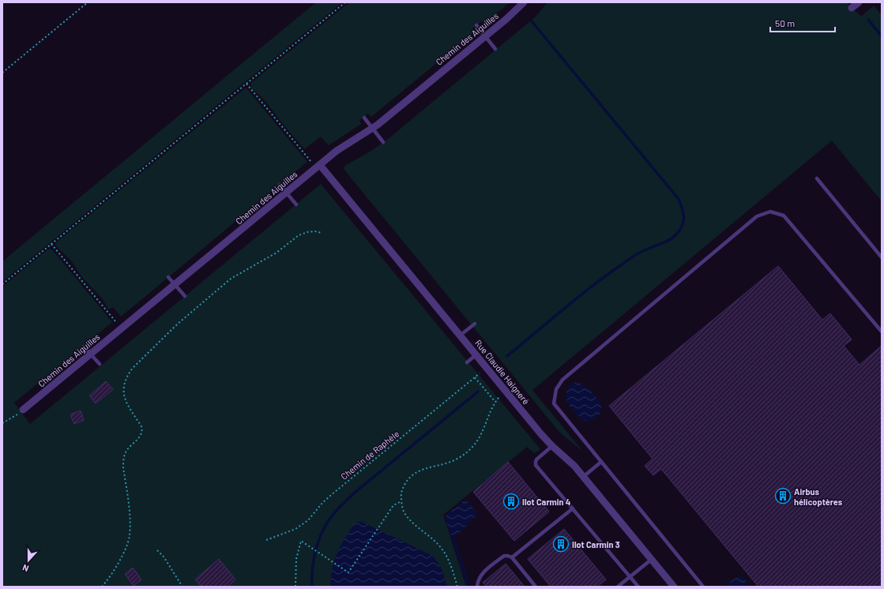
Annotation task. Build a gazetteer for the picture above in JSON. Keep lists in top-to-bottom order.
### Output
{
  "streets": {
    "street": ["Chemin des Aiguilles", "Rue Claudie Haigneré"],
    "path": ["Chemin de Raphèle"]
  },
  "crossings": [
    ["Chemin des Aiguilles", "Rue Claudie Haigneré"]
  ],
  "places": {
    "building": ["Airbus hélicoptères", "Ilot Carmin 4", "Ilot Carmin 3"]
  },
  "scale_bar": "50 m",
  "north": "bottom"
}
